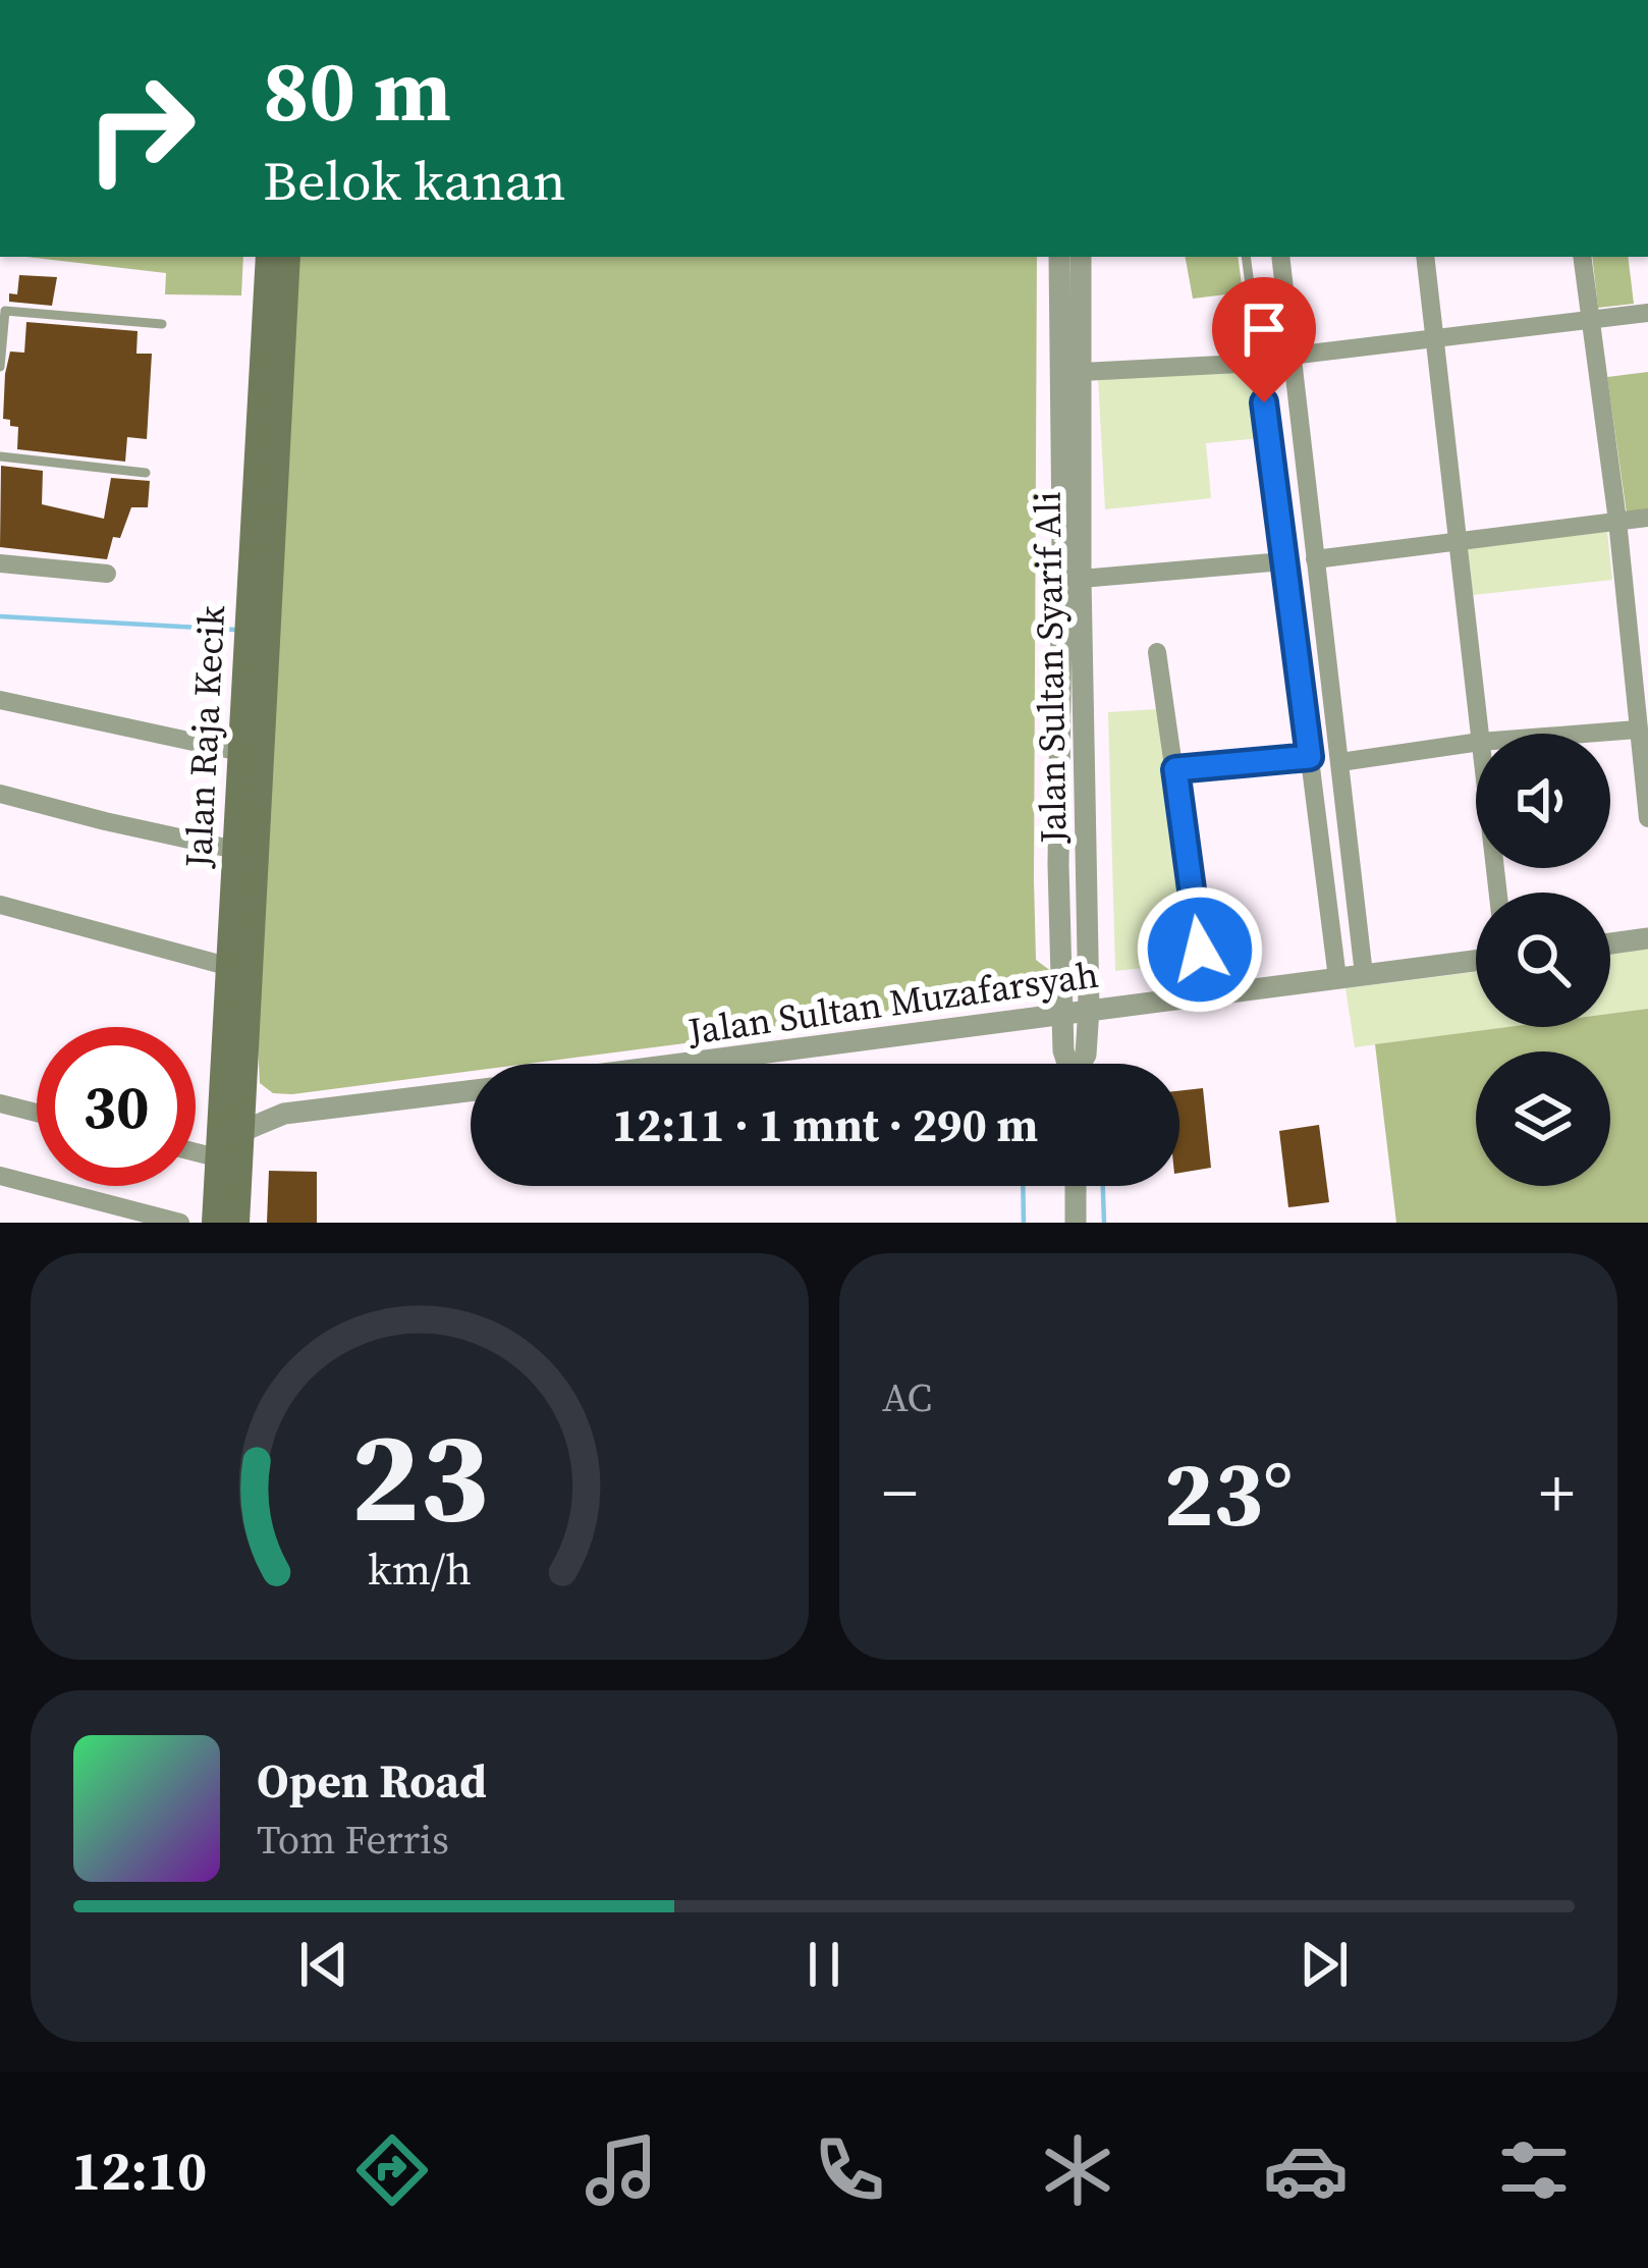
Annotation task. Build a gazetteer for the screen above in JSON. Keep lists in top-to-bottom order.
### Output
{
  "streets": {
    "main road": ["Jalan Raja Kecik"],
    "street": ["Jalan Sultan Syarif Ali", "Jalan Sultan Muzafarsyah"]
  },
  "crossings": [
    ["Jalan Sultan Syarif Ali", "Jalan Sultan Muzafarsyah"]
  ],
  "page": {
    "turn": ["80 m", "Belok kanan"],
    "limit": "30",
    "trip": "12:11 · 1 mnt · 290 m",
    "tile": "AC",
    "heat": ["−", "23°", "+"],
    "song": ["Open Road", "Tom Ferris"],
    "tabs": "12:10",
    "gauge": ["23", "km/h"]
  }
}
